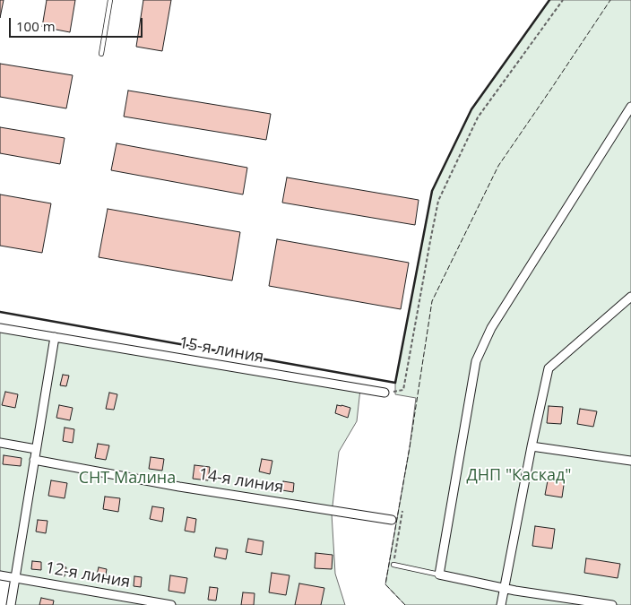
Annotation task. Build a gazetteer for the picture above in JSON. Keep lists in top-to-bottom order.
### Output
{
  "streets": {
    "street": ["15-я линия", "14-я линия", "12-я линия"]
  },
  "parks": ["ДНП \"Каскад\"", "СНТ Малина"],
  "scale_bar": "100 m"
}
